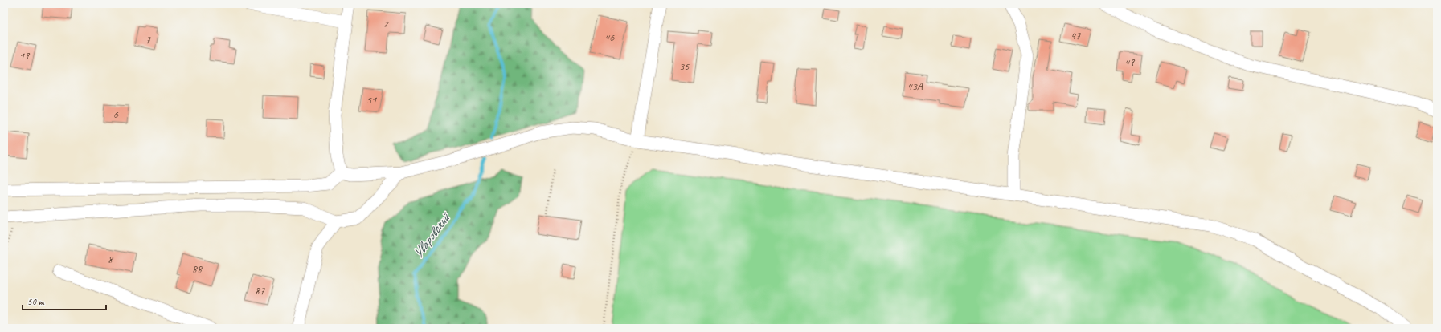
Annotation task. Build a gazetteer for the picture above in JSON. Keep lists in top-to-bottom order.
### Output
{
  "water": ["Уваровский"],
  "house_numbers": [
    "2",
    "47",
    "46",
    "7",
    "19",
    "49",
    "35",
    "43А",
    "51",
    "6",
    "8",
    "88",
    "87"
  ],
  "scale_bar": "50 m"
}
